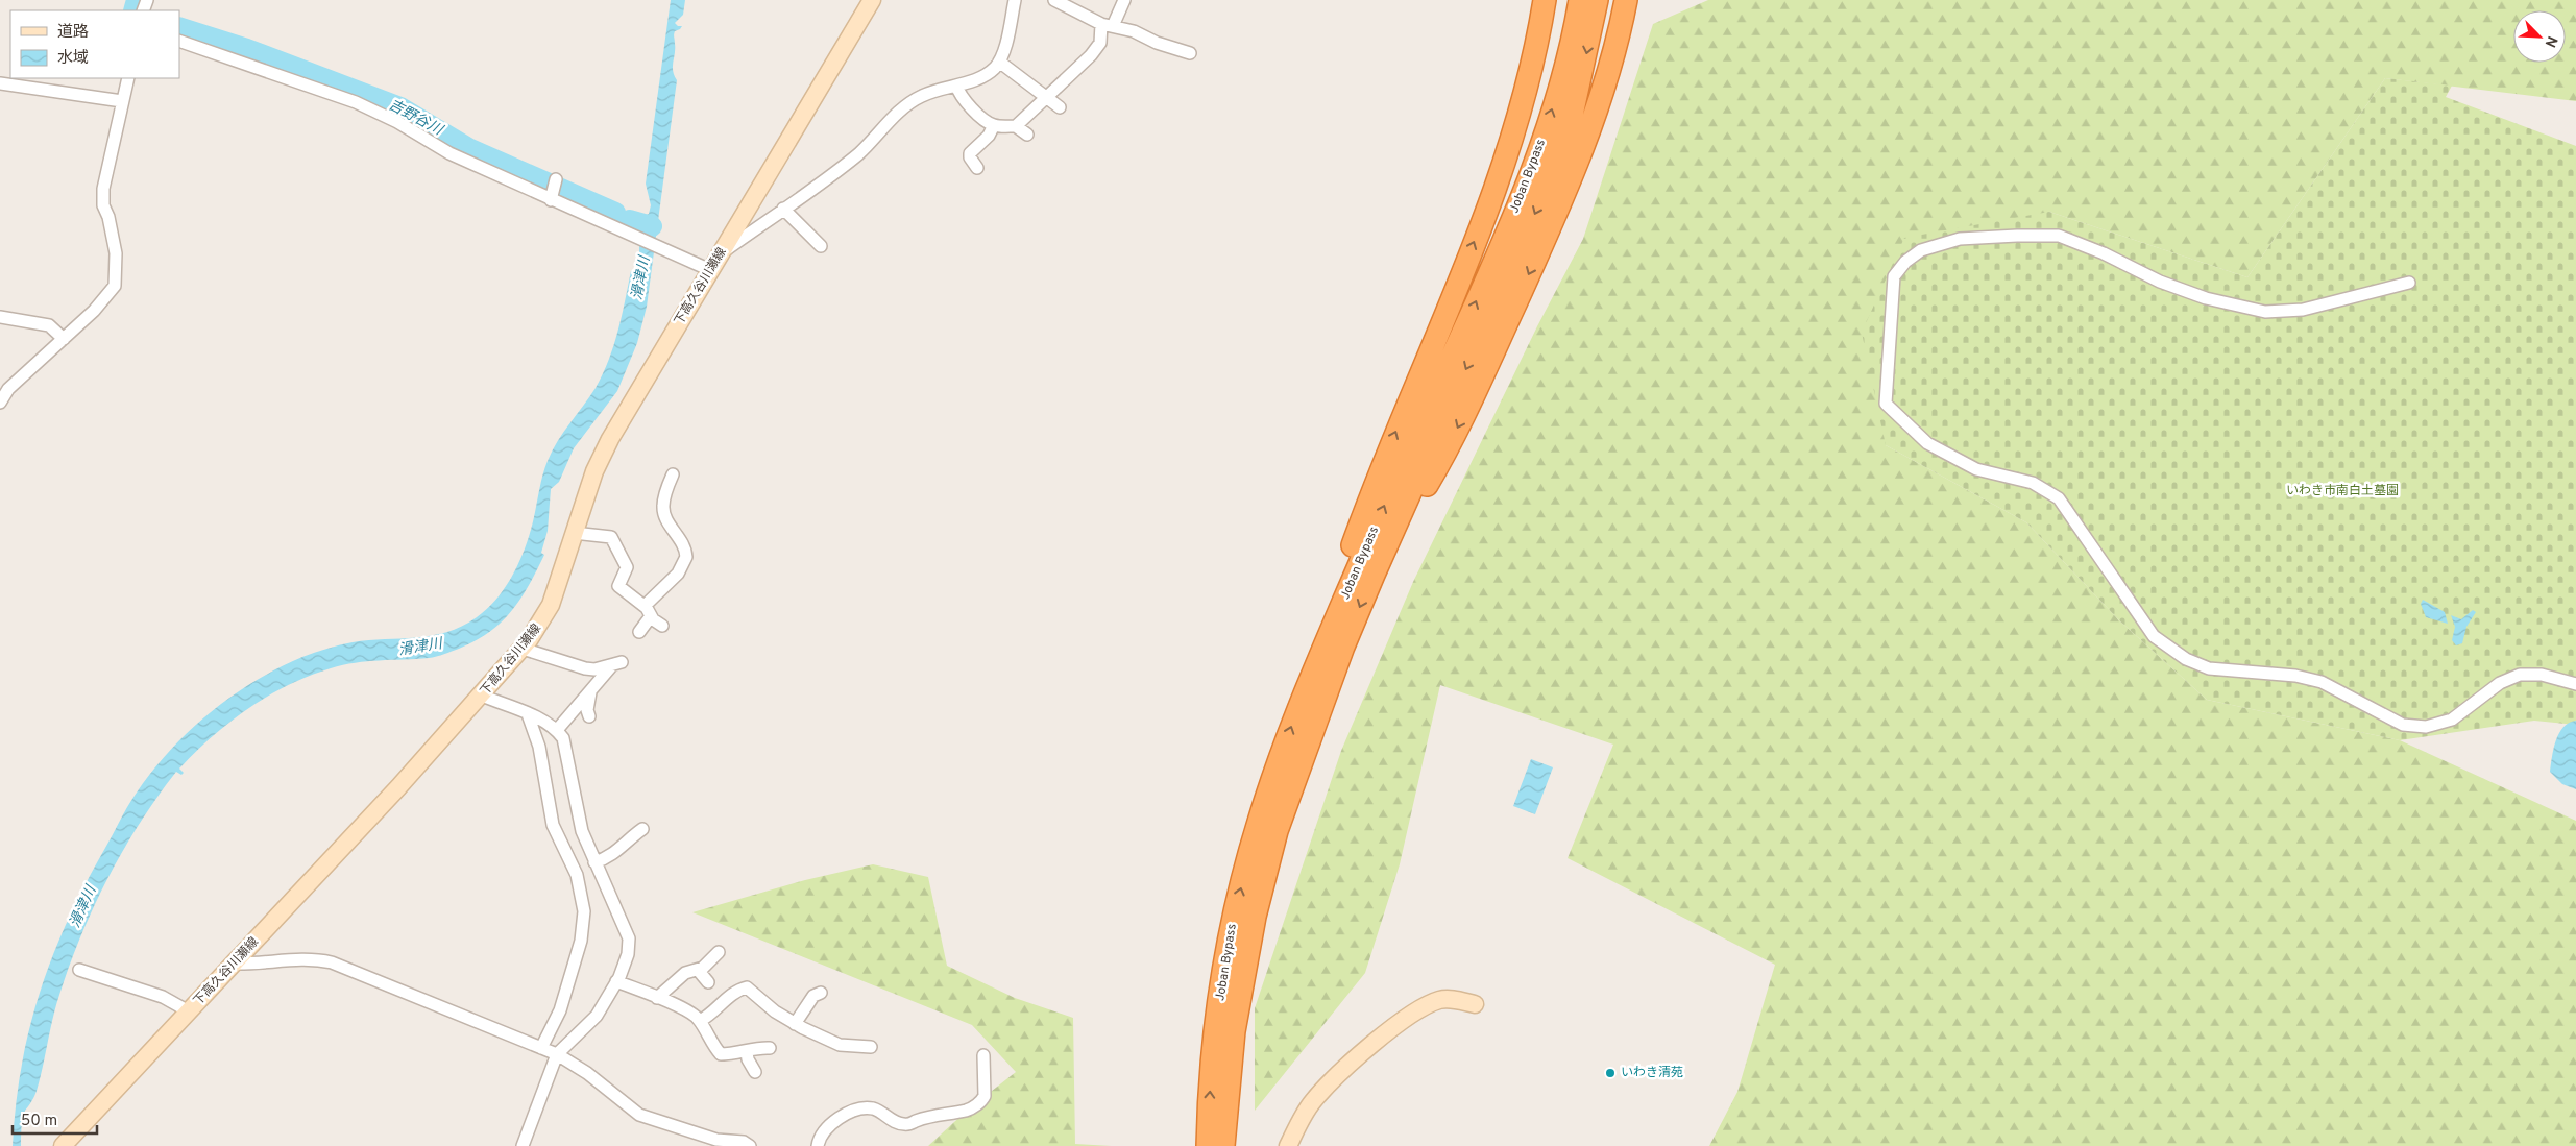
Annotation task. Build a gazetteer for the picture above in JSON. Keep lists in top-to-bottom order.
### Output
{
  "streets": {
    "highway": ["Joban Bypass"],
    "main road": ["下高久谷川瀬線"]
  },
  "water": ["吉野谷川", "滑津川"],
  "parks": ["いわき市南白土墓園"],
  "places": ["いわき清苑"],
  "legend": ["道路", "水域"],
  "scale_bar": "50 m",
  "north": "bottom right"
}
